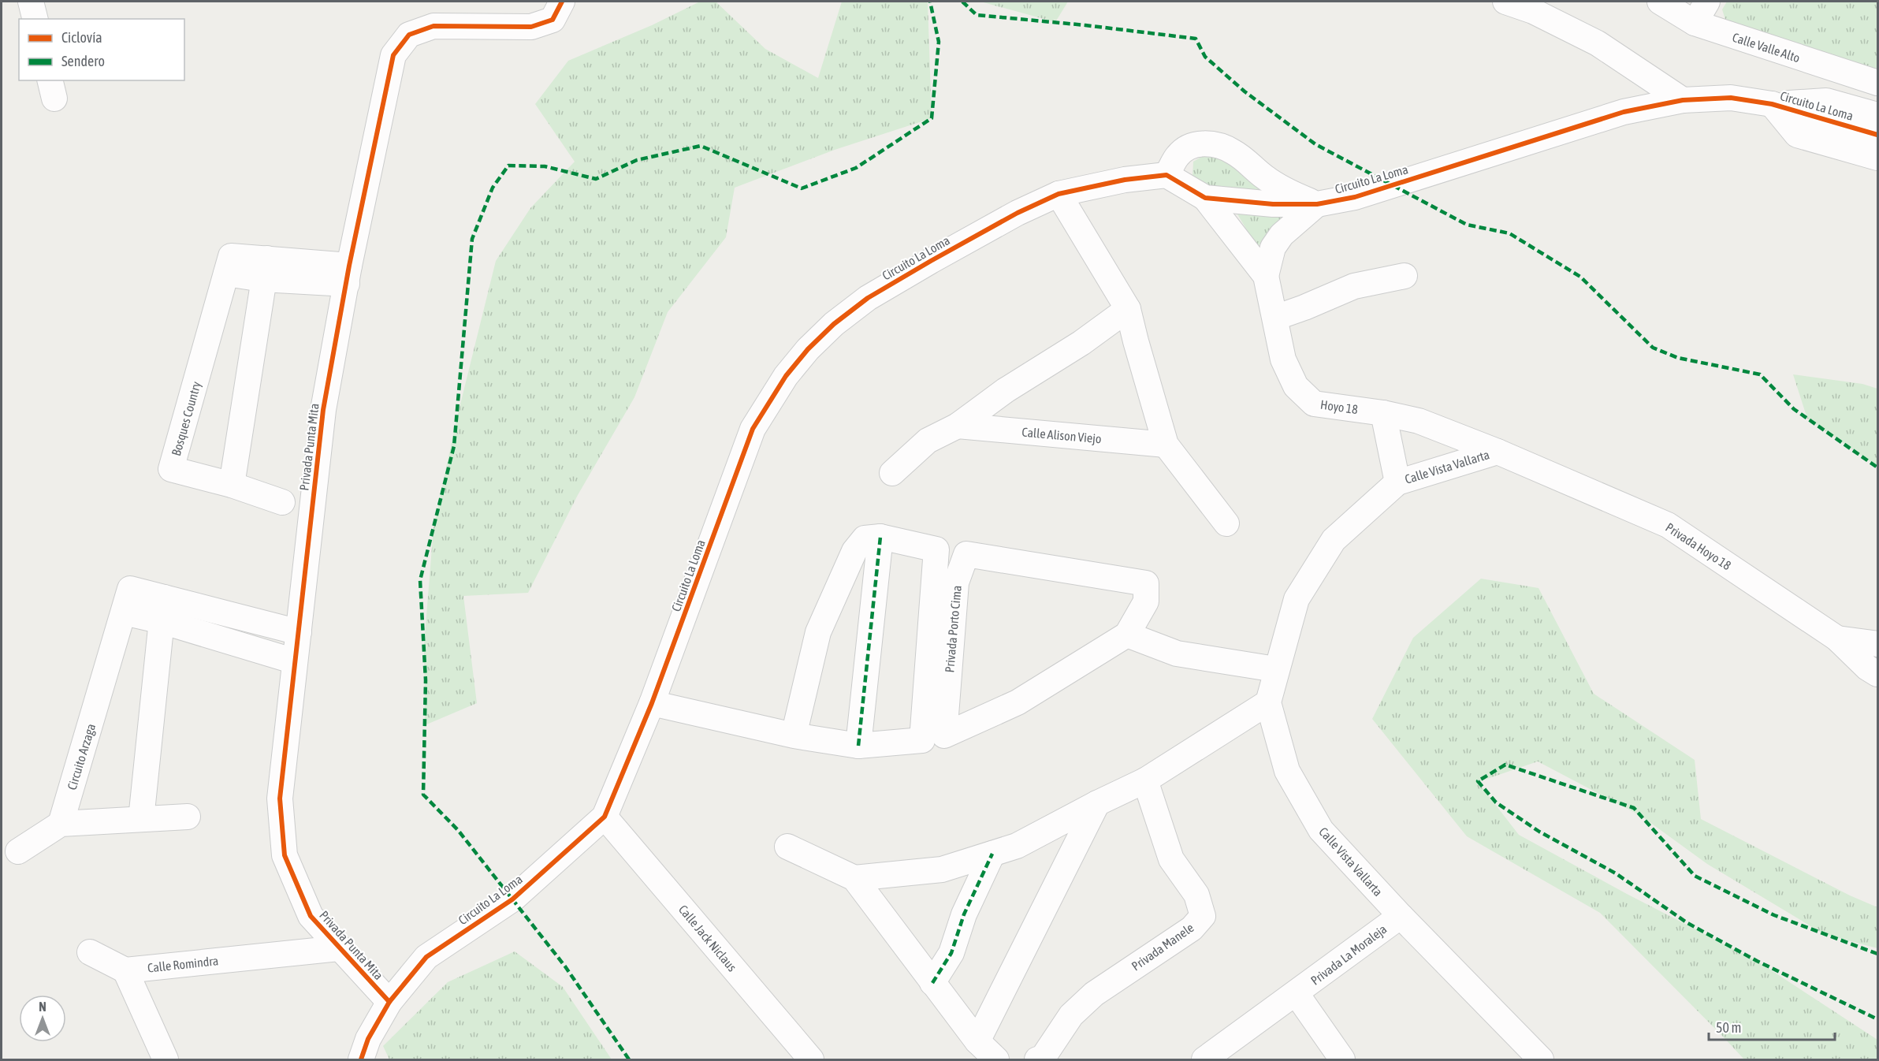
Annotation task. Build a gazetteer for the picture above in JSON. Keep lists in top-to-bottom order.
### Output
{
  "streets": {
    "street": [
      "Calle Valle Alto",
      "Circuito La Loma",
      "Hoyo 18",
      "Bosques Country",
      "Calle Alison Viejo",
      "Privada Punta Mita",
      "Calle Vista Vallarta",
      "Privada Hoyo 18",
      "Privada Porto Cima",
      "Circuito Arzaga",
      "Calle Jack Niclaus",
      "Privada Manele",
      "Privada La Moraleja",
      "Calle Romindra"
    ]
  },
  "crossings": [
    ["Circuito La Loma", "Hoyo 18"],
    ["Circuito La Loma", "Privada Punta Mita"],
    ["Circuito La Loma", "Privada Porto Cima"],
    ["Circuito La Loma", "Calle Jack Niclaus"],
    ["Hoyo 18", "Calle Vista Vallarta"],
    ["Hoyo 18", "Privada Hoyo 18"],
    ["Privada Punta Mita", "Circuito Arzaga"],
    ["Privada Punta Mita", "Calle Romindra"],
    ["Calle Vista Vallarta", "Privada Hoyo 18"],
    ["Calle Vista Vallarta", "Privada La Moraleja"]
  ],
  "legend": ["Ciclovía", "Sendero"],
  "scale_bar": "50 m",
  "north": "top"
}
